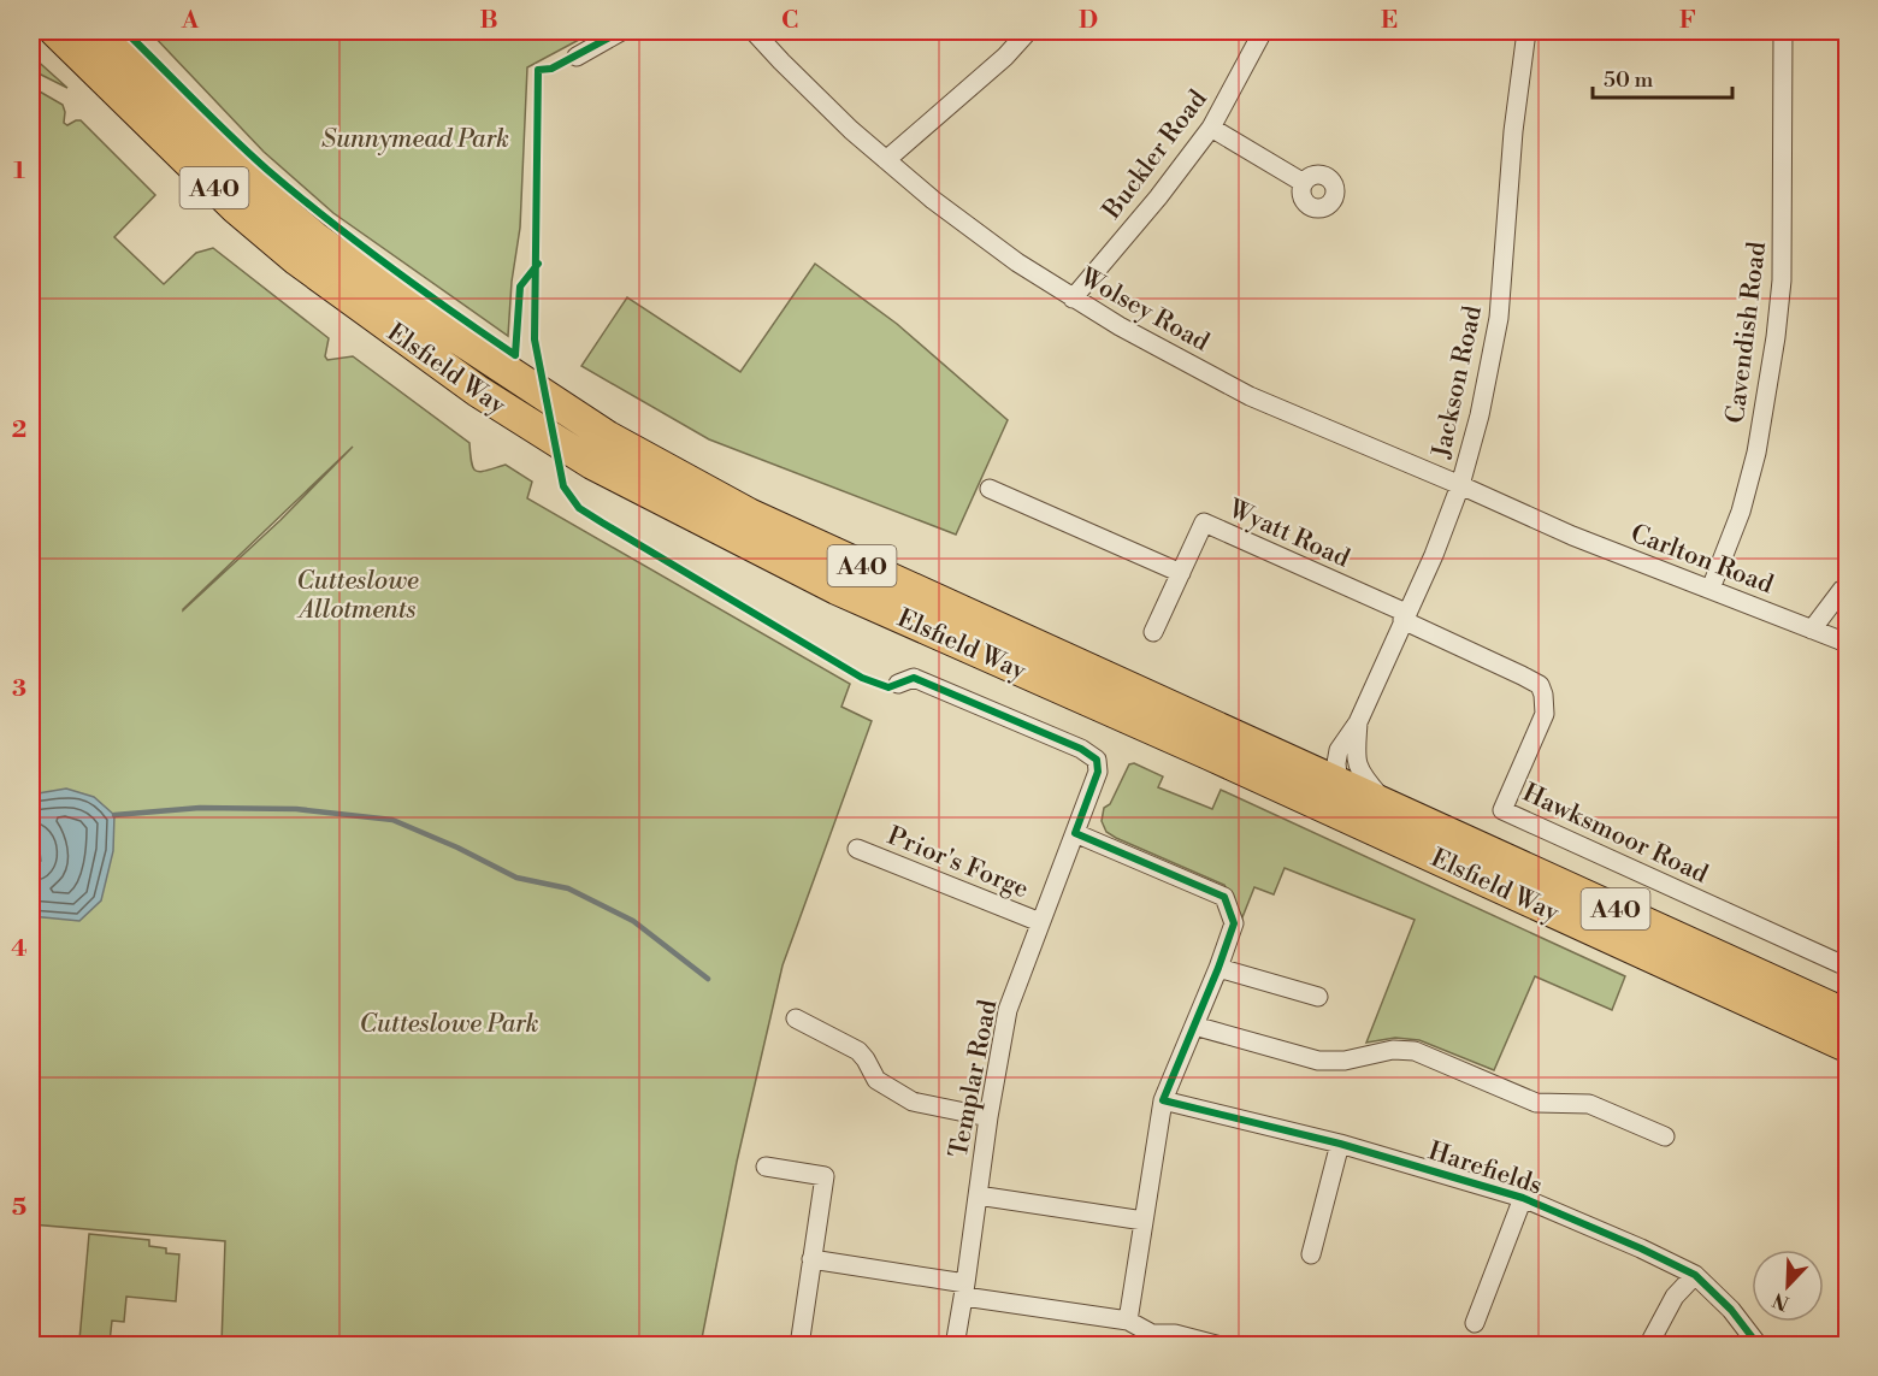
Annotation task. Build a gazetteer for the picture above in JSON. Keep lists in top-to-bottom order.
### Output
{
  "streets": {
    "highway": ["A40", "Elsfield Way"],
    "street": [
      "Buckler Road",
      "Wolsey Road",
      "Cavendish Road",
      "Jackson Road",
      "Wyatt Road",
      "Carlton Road",
      "Hawksmoor Road",
      "Prior's Forge",
      "Templar Road",
      "Harefields"
    ]
  },
  "crossings": [
    ["Buckler Road", "Wolsey Road"],
    ["Wolsey Road", "Jackson Road"],
    ["Wolsey Road", "Carlton Road"],
    ["Cavendish Road", "Carlton Road"],
    ["Elsfield Way", "Jackson Road"],
    ["Jackson Road", "Wyatt Road"],
    ["Jackson Road", "Hawksmoor Road"],
    ["Wyatt Road", "Hawksmoor Road"],
    ["Prior's Forge", "Templar Road"]
  ],
  "parks": ["Sunnymead Park", "Cutteslowe Allotments", "Cutteslowe Park"],
  "scale_bar": "50 m",
  "north": "bottom left",
  "grid": {
    "columns": [
      "A",
      "B",
      "C",
      "D",
      "E",
      "F"
    ],
    "rows": [
      "1",
      "2",
      "3",
      "4",
      "5"
    ]
  }
}
